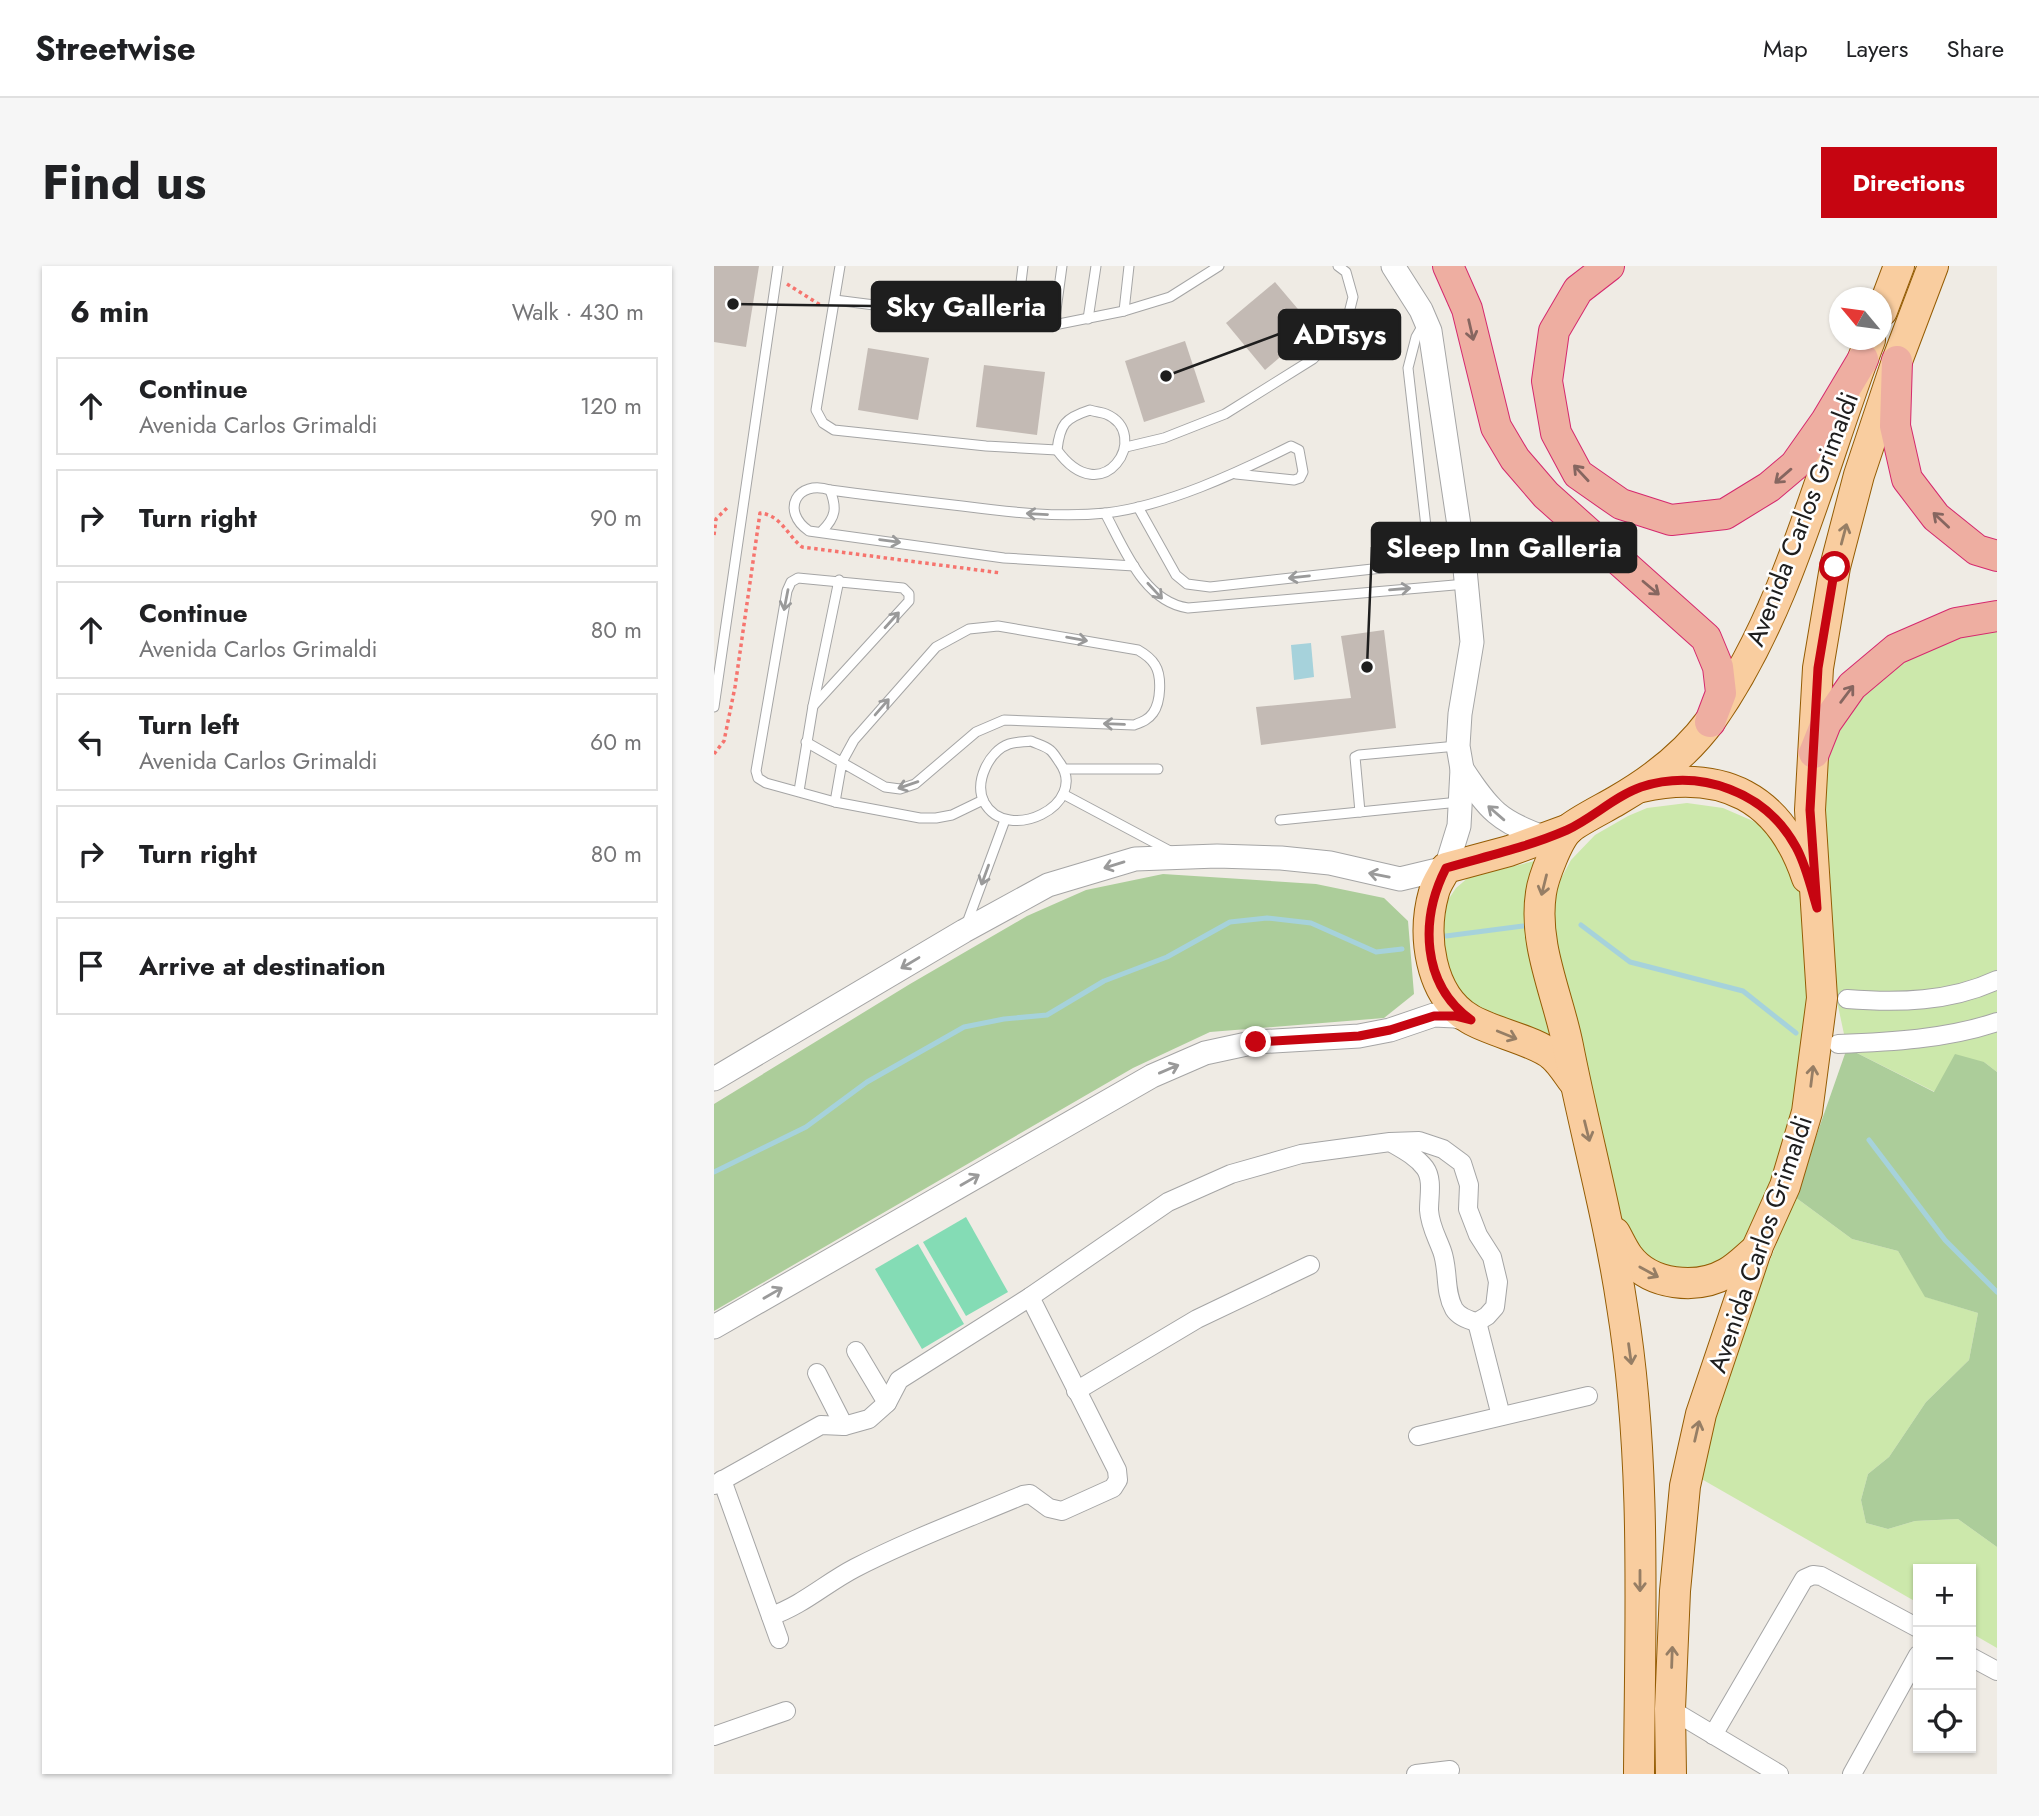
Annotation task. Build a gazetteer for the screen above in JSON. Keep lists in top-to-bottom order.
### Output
{
  "streets": {
    "main road": ["Avenida Carlos Grimaldi"]
  },
  "places": ["Sky Galleria", "ADTsys", "Sleep Inn Galleria"],
  "north": "top left",
  "page": {
    "header": "Streetwise",
    "nav": ["Map", "Layers", "Share"],
    "title": "Find us",
    "buttons": "Directions",
    "heading": ["6 min", "Walk · 430 m"],
    "list": [
      ["Continue", "Avenida Carlos Grimaldi", "120 m"],
      ["Turn right", "90 m"],
      ["Continue", "Avenida Carlos Grimaldi", "80 m"],
      ["Turn left", "Avenida Carlos Grimaldi", "60 m"],
      ["Turn right", "80 m"],
      "Arrive at destination"
    ],
    "map_buttons": ["+", "−"]
  }
}
